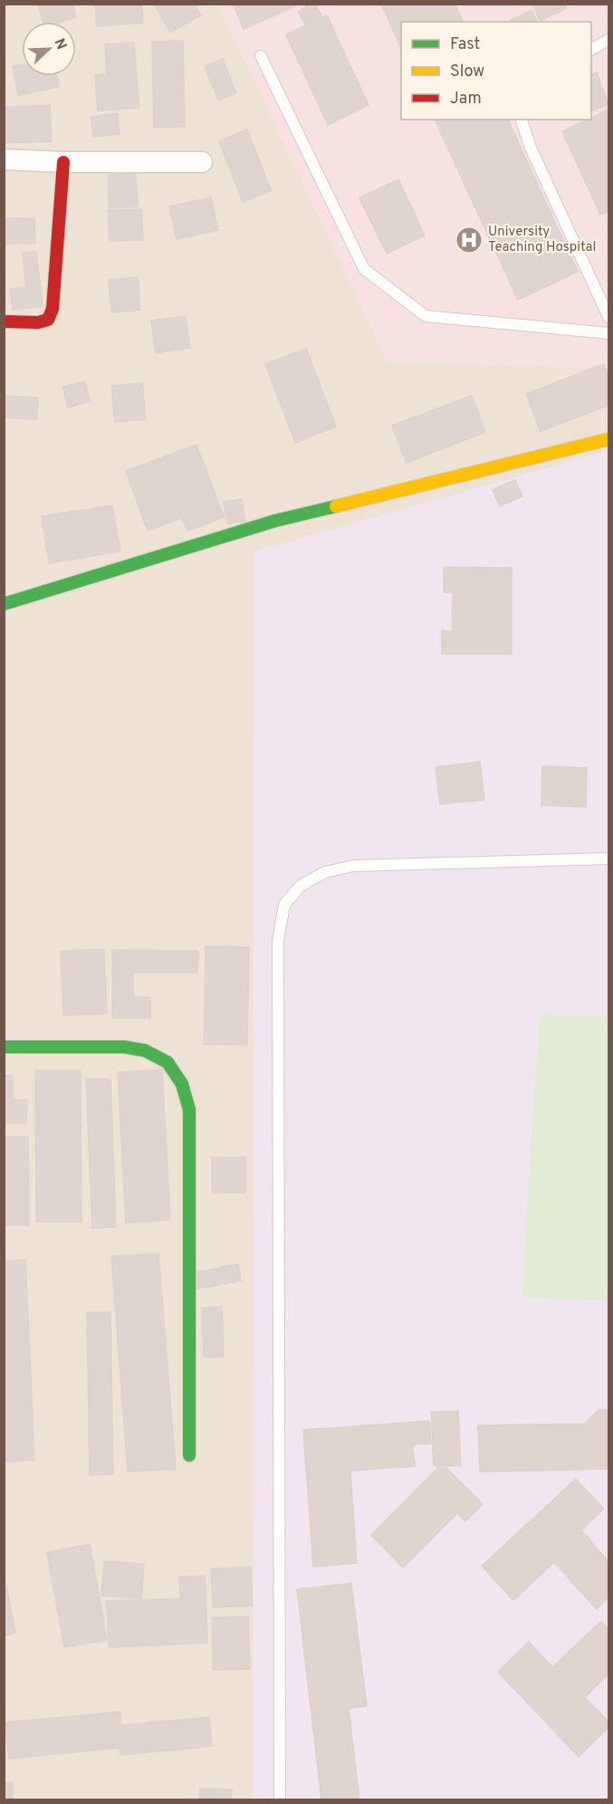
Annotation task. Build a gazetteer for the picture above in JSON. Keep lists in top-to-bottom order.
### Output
{
  "places": {
    "hospital": ["University Teaching Hospital"]
  },
  "legend": ["Fast", "Slow", "Jam"],
  "north": "top right"
}
